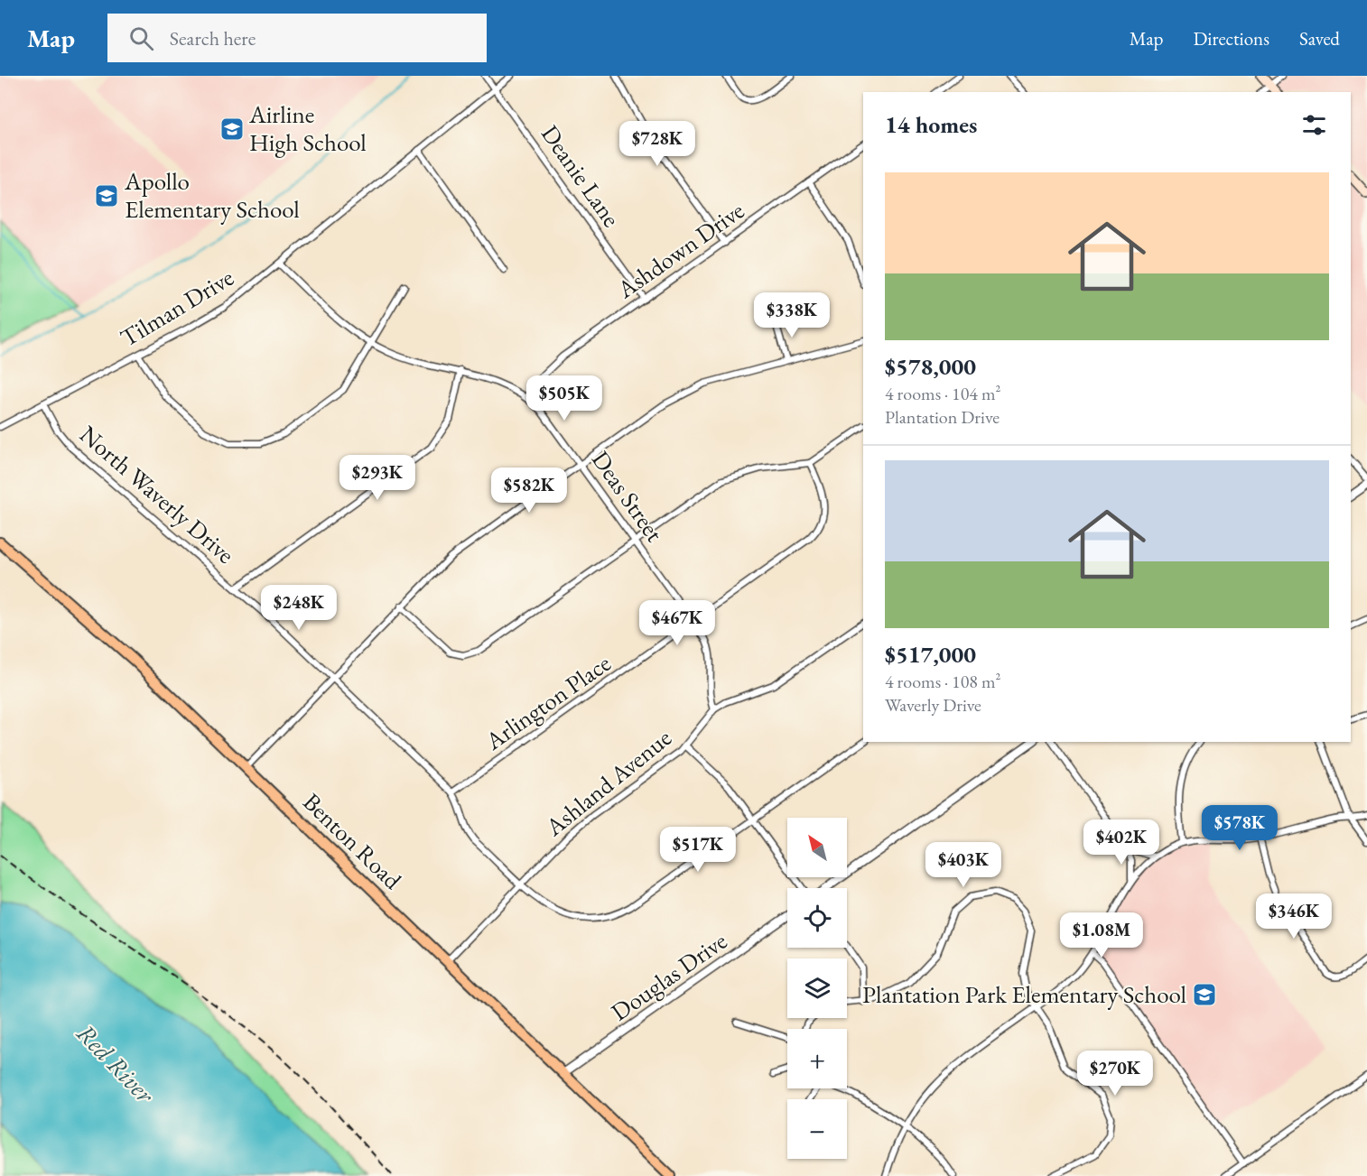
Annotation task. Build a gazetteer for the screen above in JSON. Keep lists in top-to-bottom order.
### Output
{
  "streets": {
    "main road": ["Benton Road"],
    "street": [
      "Deanie Lane",
      "Ashdown Drive",
      "Tilman Drive",
      "North Waverly Drive",
      "Deas Street",
      "Arlington Place",
      "Ashland Avenue",
      "Douglas Drive"
    ]
  },
  "crossings": [
    ["Deanie Lane", "Ashdown Drive"],
    ["Deanie Lane", "Tilman Drive"],
    ["Ashdown Drive", "Deas Street"],
    ["Tilman Drive", "North Waverly Drive"],
    ["Tilman Drive", "Deas Street"],
    ["North Waverly Drive", "Arlington Place"],
    ["North Waverly Drive", "Ashland Avenue"],
    ["Deas Street", "Arlington Place"],
    ["Deas Street", "Ashland Avenue"],
    ["Ashland Avenue", "Benton Road"],
    ["Benton Road", "Douglas Drive"]
  ],
  "water": ["Red River"],
  "places": {
    "school or university": ["Airline High School", "Apollo Elementary School", "Plantation Park Elementary School"]
  },
  "north": "top left",
  "page": {
    "header": "Map",
    "search": "Search here",
    "nav": ["Map", "Directions", "Saved"],
    "heading": "14 homes",
    "price": [
      "$728K",
      "$338K",
      "$505K",
      "$293K",
      "$582K",
      "$248K",
      "$467K",
      "$578K",
      "$402K",
      "$517K",
      "$403K",
      "$346K",
      "$1.08M",
      "$270K"
    ],
    "list": [
      {
        "name": "$578,000",
        "note": "4 rooms · 104 m² · Plantation Drive"
      },
      {
        "name": "$517,000",
        "note": "4 rooms · 108 m² · Waverly Drive"
      }
    ],
    "map_buttons": ["+", "−"]
  }
}
